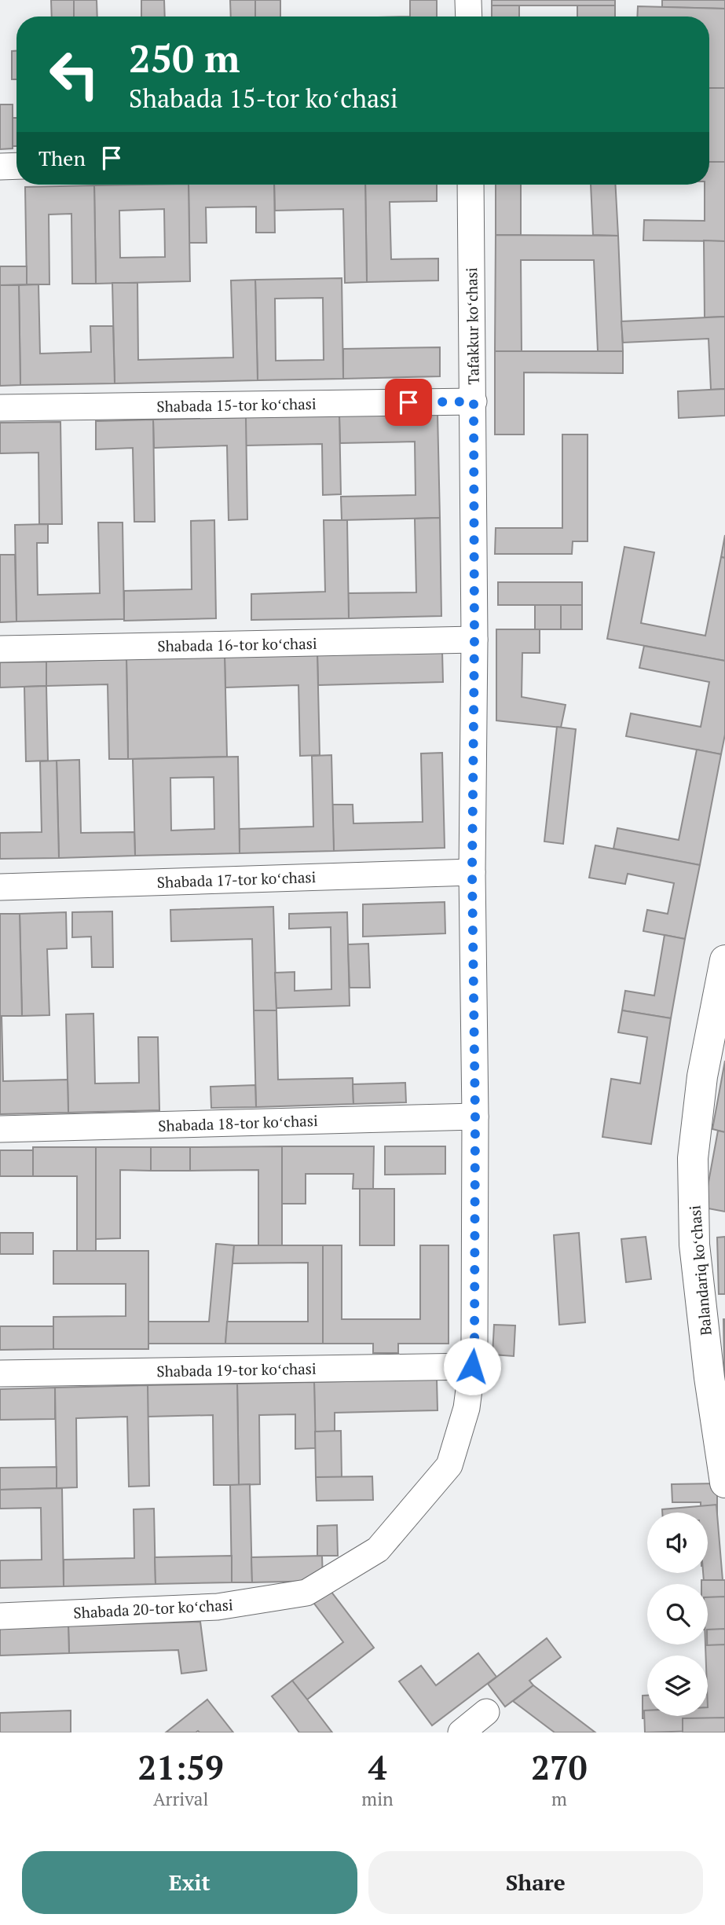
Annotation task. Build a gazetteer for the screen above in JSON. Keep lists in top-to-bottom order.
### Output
{
  "streets": {
    "street": [
      "Tafakkur koʻchasi",
      "Shabada 15-tor koʻchasi",
      "Shabada 16-tor koʻchasi",
      "Shabada 17-tor koʻchasi",
      "Shabada 18-tor koʻchasi",
      "Balandariq koʻchasi",
      "Shabada 19-tor koʻchasi",
      "Shabada 20-tor koʻchasi"
    ]
  },
  "crossings": [
    ["Tafakkur koʻchasi", "Shabada 15-tor koʻchasi"],
    ["Tafakkur koʻchasi", "Shabada 16-tor koʻchasi"],
    ["Tafakkur koʻchasi", "Shabada 17-tor koʻchasi"],
    ["Tafakkur koʻchasi", "Shabada 18-tor koʻchasi"],
    ["Tafakkur koʻchasi", "Shabada 19-tor koʻchasi"],
    ["Tafakkur koʻchasi", "Shabada 20-tor koʻchasi"],
    ["Shabada 19-tor koʻchasi", "Shabada 20-tor koʻchasi"]
  ],
  "page": {
    "turn": ["250 m", "Shabada 15-tor koʻchasi"],
    "then": "Then",
    "eta": [
      "21:59",
      "Arrival",
      "4",
      "min",
      "270",
      "m"
    ],
    "buttons": ["Exit", "Share"]
  }
}
